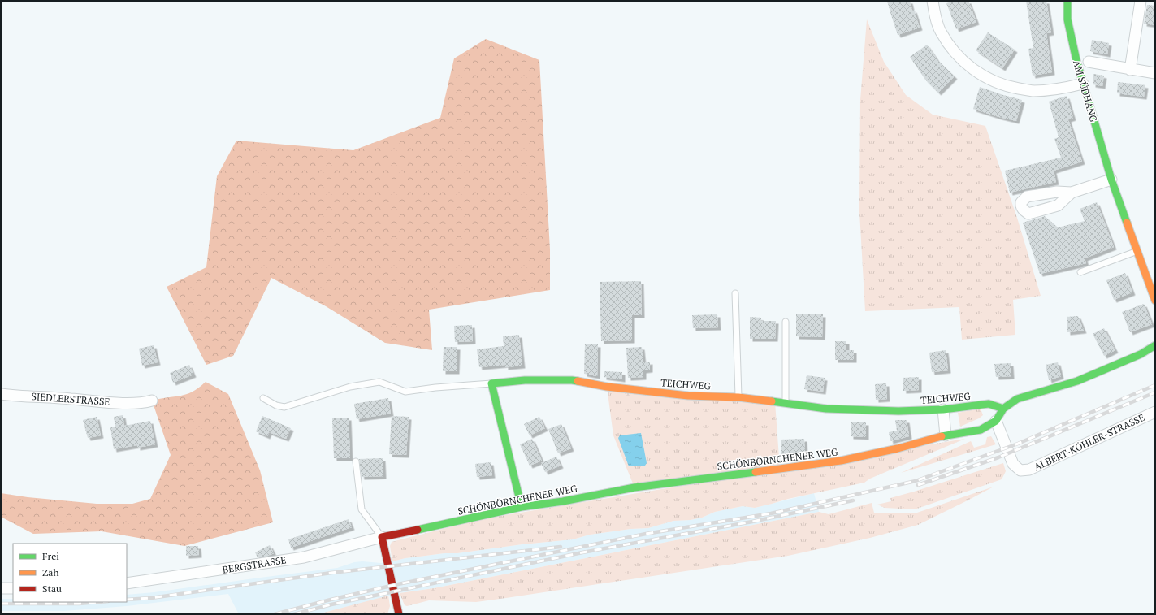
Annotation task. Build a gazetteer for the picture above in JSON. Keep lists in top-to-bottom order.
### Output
{
  "streets": {
    "street": [
      "AM SÜDHANG",
      "TEICHWEG",
      "SIEDLERSTRASSE",
      "ALBERT-KÖHLER-STRASSE",
      "SCHÖNBÖRNCHENER WEG",
      "BERGSTRASSE"
    ]
  },
  "crossings": [
    ["ALBERT-KÖHLER-STRASSE", "SCHÖNBÖRNCHENER WEG"],
    ["SCHÖNBÖRNCHENER WEG", "BERGSTRASSE"]
  ],
  "legend": ["Frei", "Zäh", "Stau"]
}
